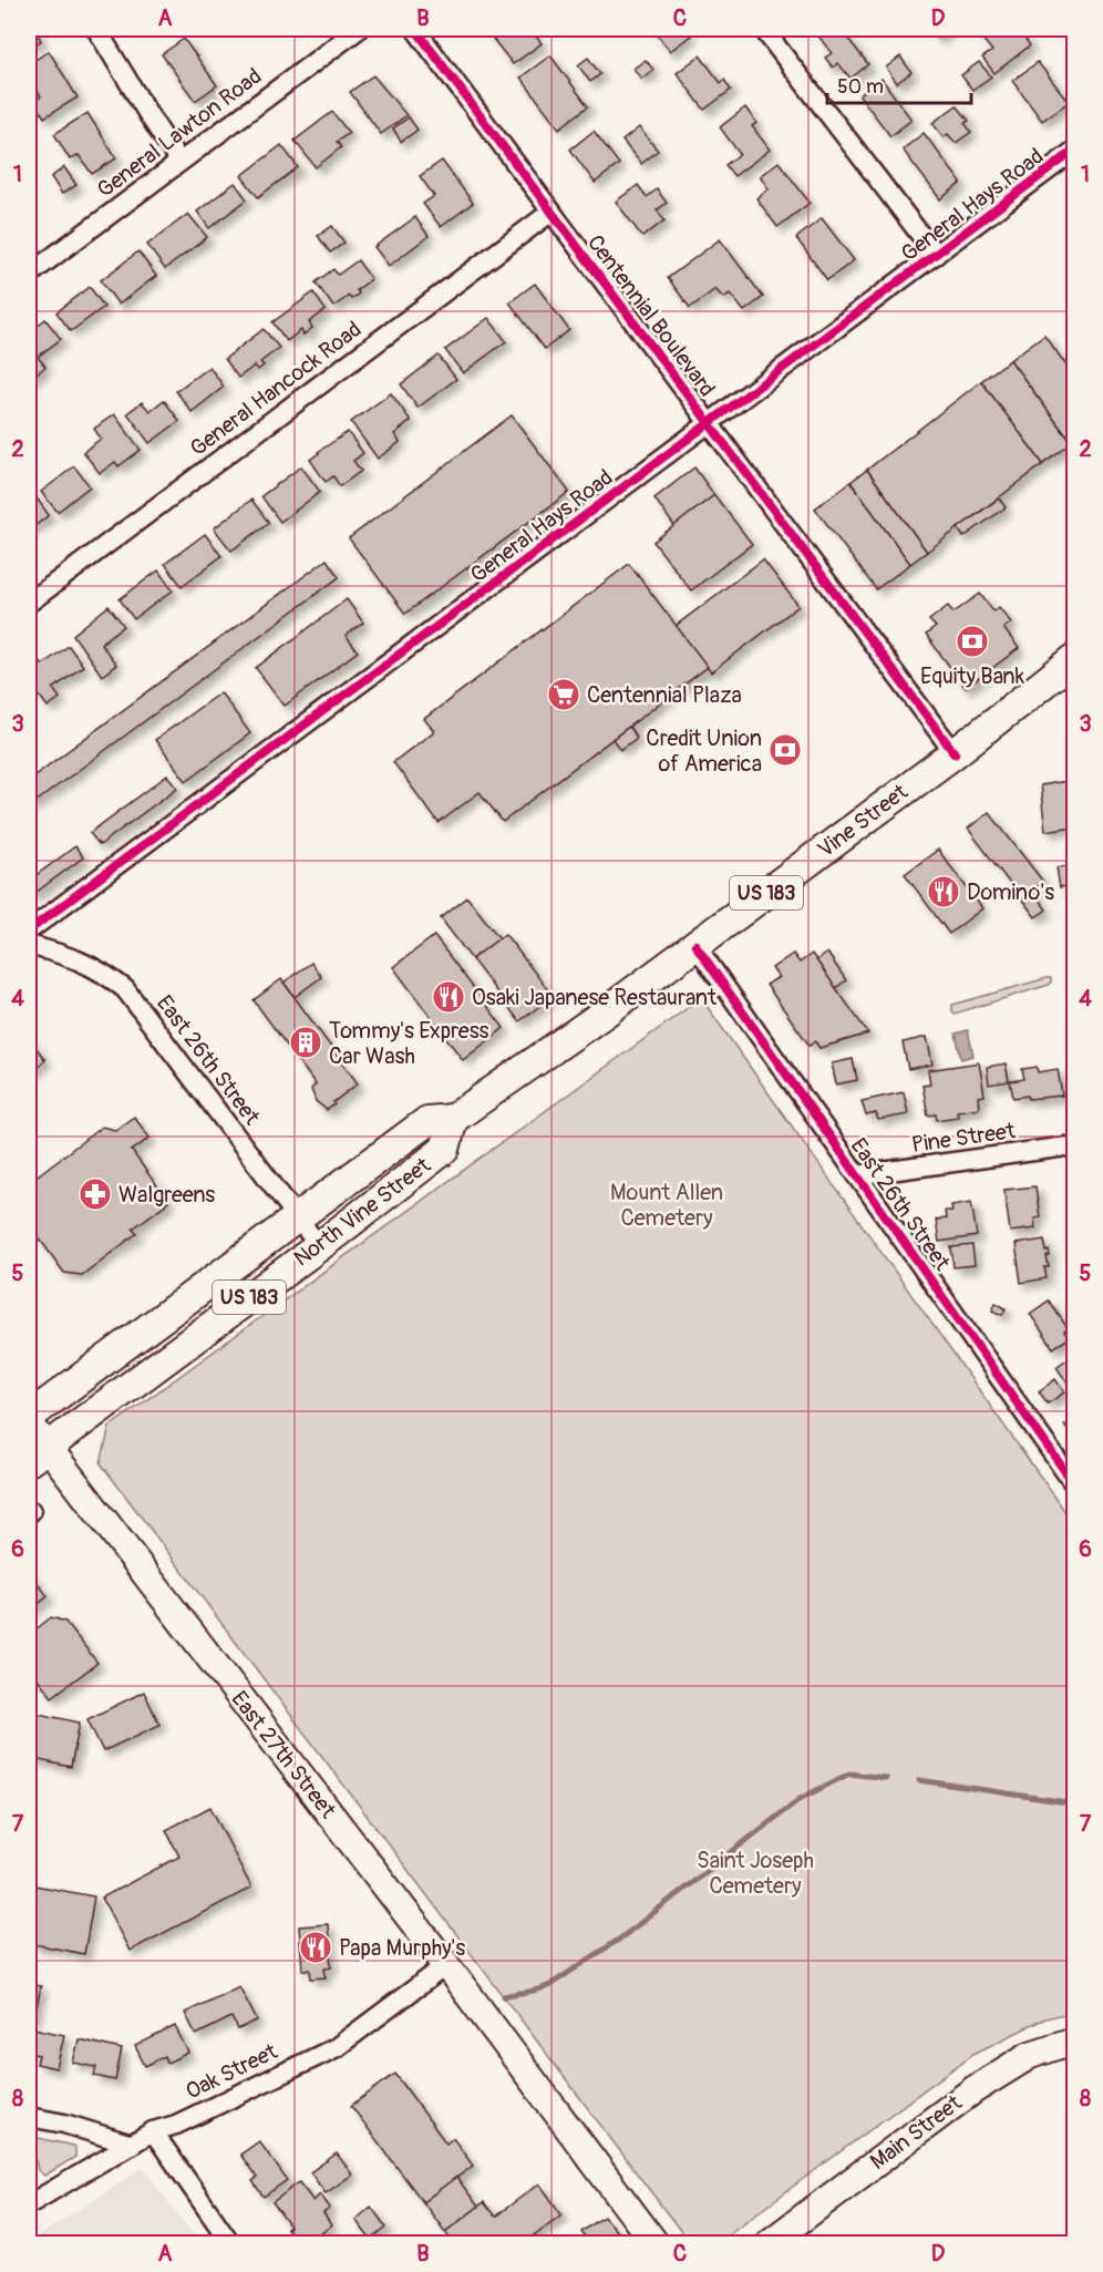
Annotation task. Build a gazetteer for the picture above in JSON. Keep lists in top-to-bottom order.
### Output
{
  "streets": {
    "main road": [
      "Vine Street",
      "US 183",
      "North Vine Street",
      "East 27th Street",
      "Main Street"
    ],
    "street": [
      "General Lawton Road",
      "General Hays Road",
      "Centennial Boulevard",
      "General Hancock Road",
      "East 26th Street",
      "Pine Street",
      "Oak Street"
    ]
  },
  "crossings": [
    ["General Hays Road", "Centennial Boulevard"],
    ["Centennial Boulevard", "General Hancock Road"],
    ["Centennial Boulevard", "Vine Street"],
    ["Vine Street", "East 26th Street"],
    ["Vine Street", "North Vine Street"],
    ["East 26th Street", "Pine Street"],
    ["East 26th Street", "North Vine Street"],
    ["North Vine Street", "East 27th Street"],
    ["East 27th Street", "Oak Street"]
  ],
  "parks": ["Mount Allen Cemetery", "Saint Joseph Cemetery"],
  "places": {
    "bank": ["Equity Bank", "Credit Union of America"],
    "supermarket": ["Centennial Plaza"],
    "restaurant": ["Domino's", "Osaki Japanese Restaurant", "Papa Murphy's"],
    "building": ["Tommy's Express Car Wash"],
    "pharmacy": ["Walgreens"]
  },
  "scale_bar": "50 m",
  "grid": {
    "columns": [
      "A",
      "B",
      "C",
      "D"
    ],
    "rows": [
      "1",
      "2",
      "3",
      "4",
      "5",
      "6",
      "7",
      "8"
    ]
  }
}
